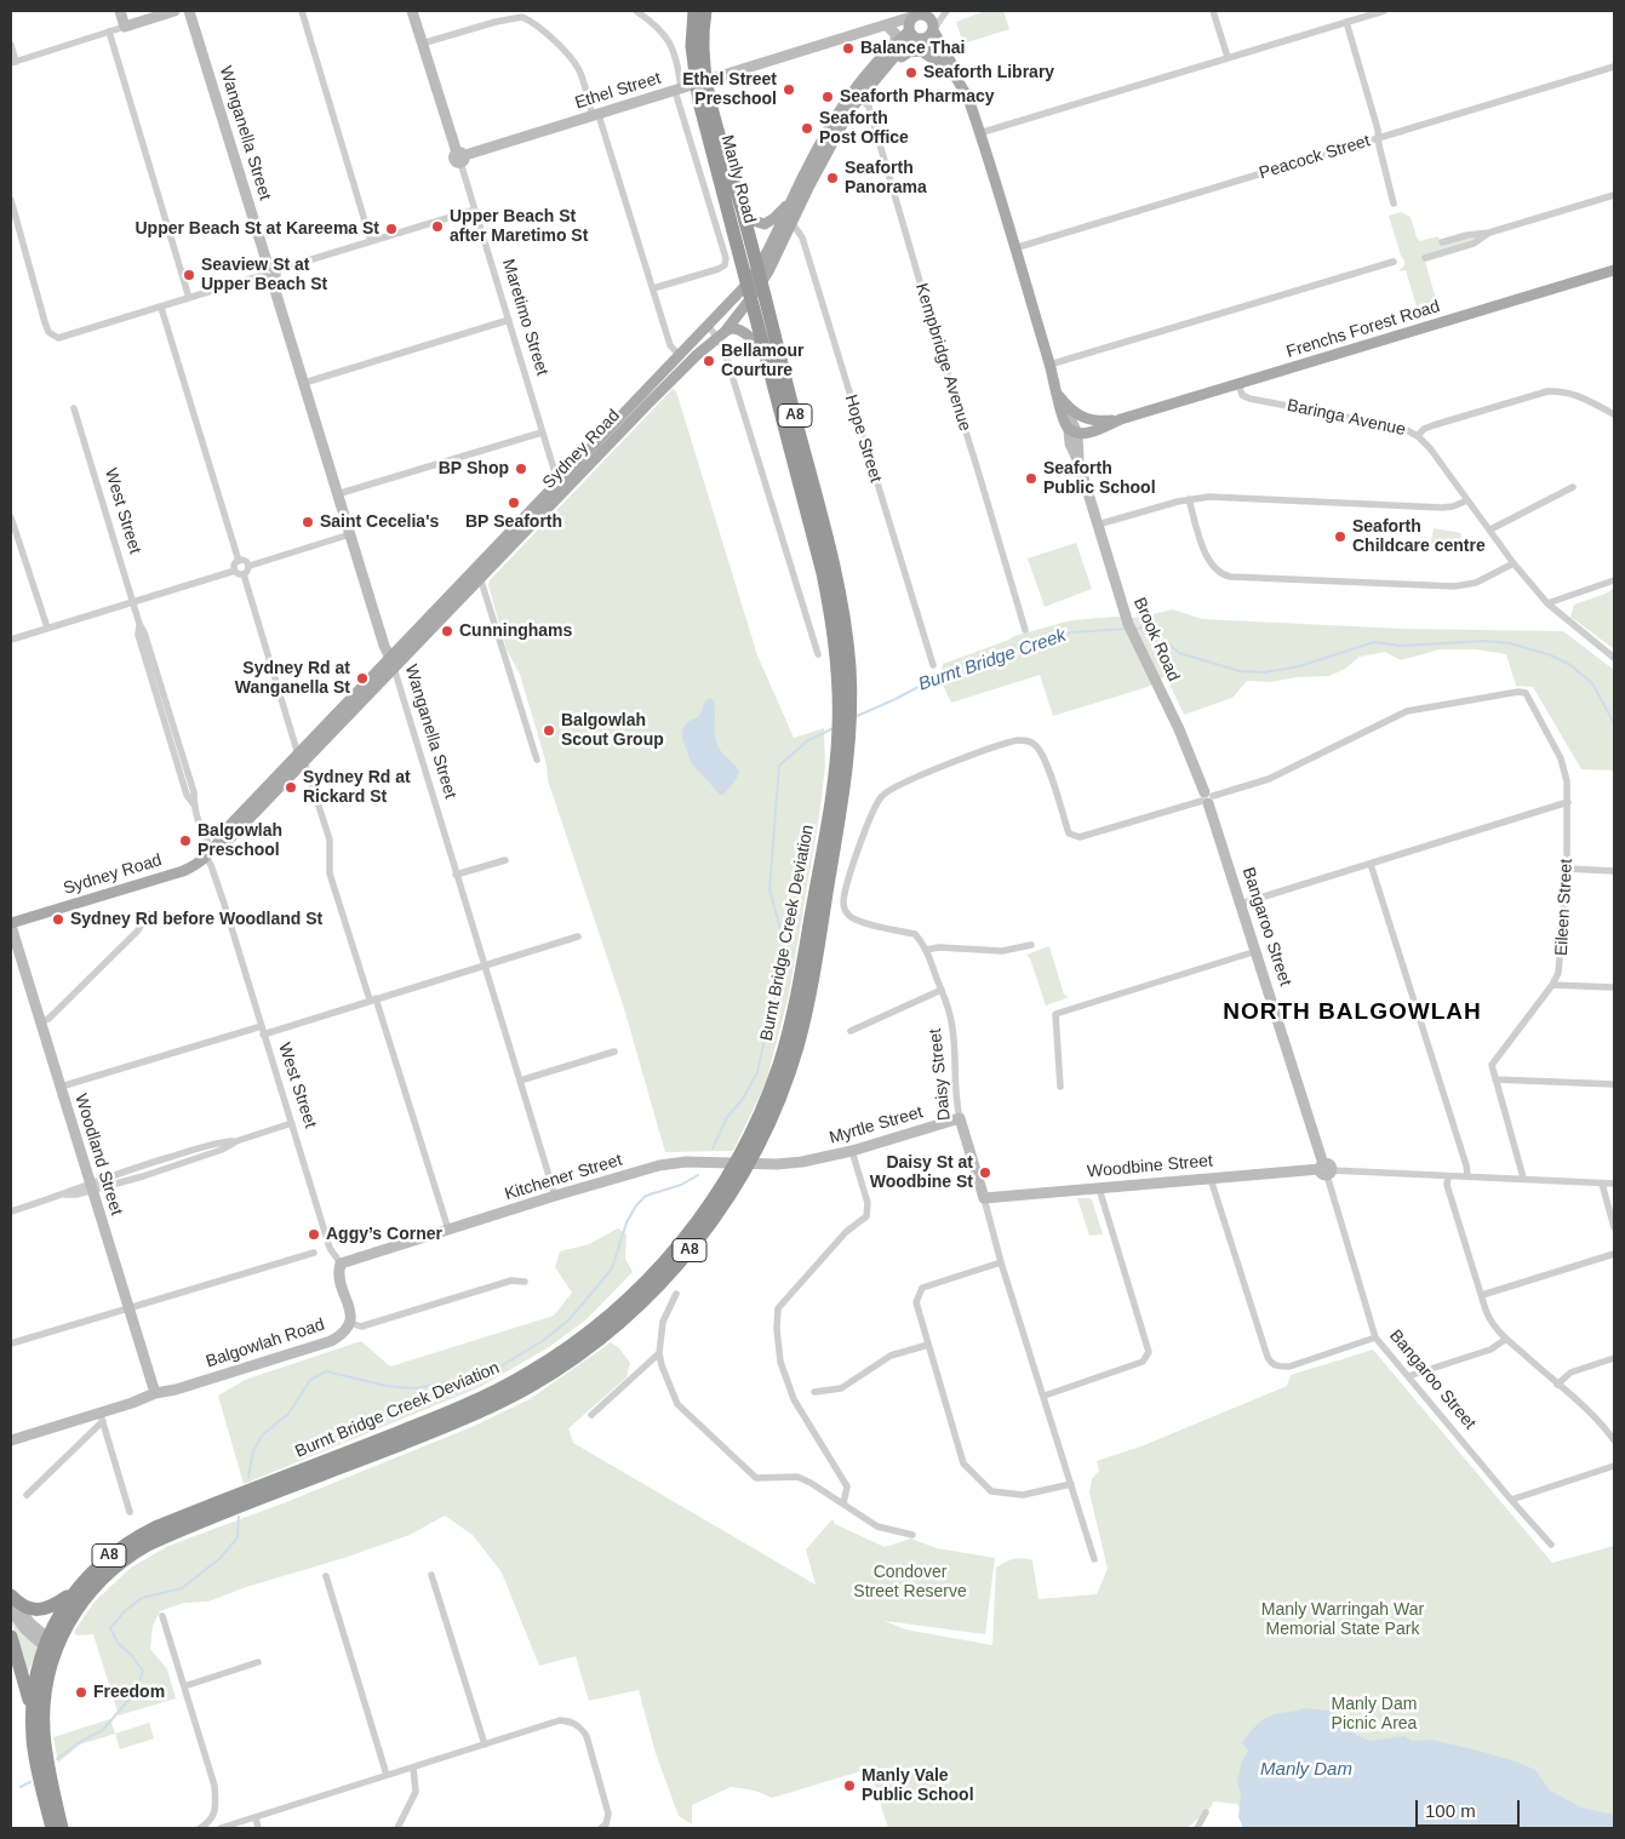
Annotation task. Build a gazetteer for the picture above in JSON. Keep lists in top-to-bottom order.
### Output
{
  "streets": {
    "highway": ["Manly Road", "A8", "Burnt Bridge Creek Deviation"],
    "main road": ["Frenchs Forest Road", "Sydney Road"],
    "street": [
      "Ethel Street",
      "Wanganella Street",
      "Peacock Street",
      "Maretimo Street",
      "Kempbridge Avenue",
      "Baringa Avenue",
      "Hope Street",
      "West Street",
      "Brook Road",
      "Eileen Street",
      "Bangaroo Street",
      "Daisy Street",
      "Myrtle Street",
      "Woodland Street",
      "Woodbine Street",
      "Kitchener Street",
      "Balgowlah Road"
    ]
  },
  "crossings": [
    ["Ethel Street", "Maretimo Street"],
    ["Ethel Street", "Sydney Road"],
    ["Wanganella Street", "Sydney Road"],
    ["Wanganella Street", "Kitchener Street"],
    ["Manly Road", "Sydney Road"],
    ["Manly Road", "Burnt Bridge Creek Deviation"],
    ["Maretimo Street", "Sydney Road"],
    ["Frenchs Forest Road", "Baringa Avenue"],
    ["Frenchs Forest Road", "Brook Road"],
    ["Kempbridge Avenue", "Sydney Road"],
    ["A8", "Burnt Bridge Creek Deviation"],
    ["Hope Street", "Sydney Road"],
    ["Sydney Road", "West Street"],
    ["Sydney Road", "Burnt Bridge Creek Deviation"],
    ["Sydney Road", "Woodland Street"],
    ["West Street", "Kitchener Street"],
    ["West Street", "Balgowlah Road"],
    ["Brook Road", "Eileen Street"],
    ["Brook Road", "Bangaroo Street"],
    ["Eileen Street", "Bangaroo Street"],
    ["Eileen Street", "Woodbine Street"],
    ["Bangaroo Street", "Woodbine Street"],
    ["Daisy Street", "Myrtle Street"],
    ["Daisy Street", "Woodbine Street"],
    ["Myrtle Street", "Kitchener Street"],
    ["Woodland Street", "Balgowlah Road"]
  ],
  "districts": ["NORTH BALGOWLAH"],
  "water": ["Burnt Bridge Creek", "Manly Dam"],
  "parks": ["Condover Street Reserve", "Manly Warringah War Memorial State Park", "Manly Dam Picnic Area"],
  "places": [
    "Balance Thai",
    "Seaforth Library",
    "Ethel Street Preschool",
    "Seaforth Pharmacy",
    "Seaforth Post Office",
    "Seaforth Panorama",
    "Upper Beach St after Maretimo St",
    "Upper Beach St at Kareema St",
    "Seaview St at Upper Beach St",
    "Bellamour Courture",
    "BP Shop",
    "Seaforth Public School",
    "BP Seaforth",
    "Saint Cecelia's",
    "Seaforth Childcare centre",
    "Cunninghams",
    "Sydney Rd at Wanganella St",
    "Balgowlah Scout Group",
    "Sydney Rd at Rickard St",
    "Balgowlah Preschool",
    "Sydney Rd before Woodland St",
    "Daisy St at Woodbine St",
    "Aggy’s Corner",
    "Freedom",
    "Manly Vale Public School"
  ],
  "scale_bar": "100 m"
}
